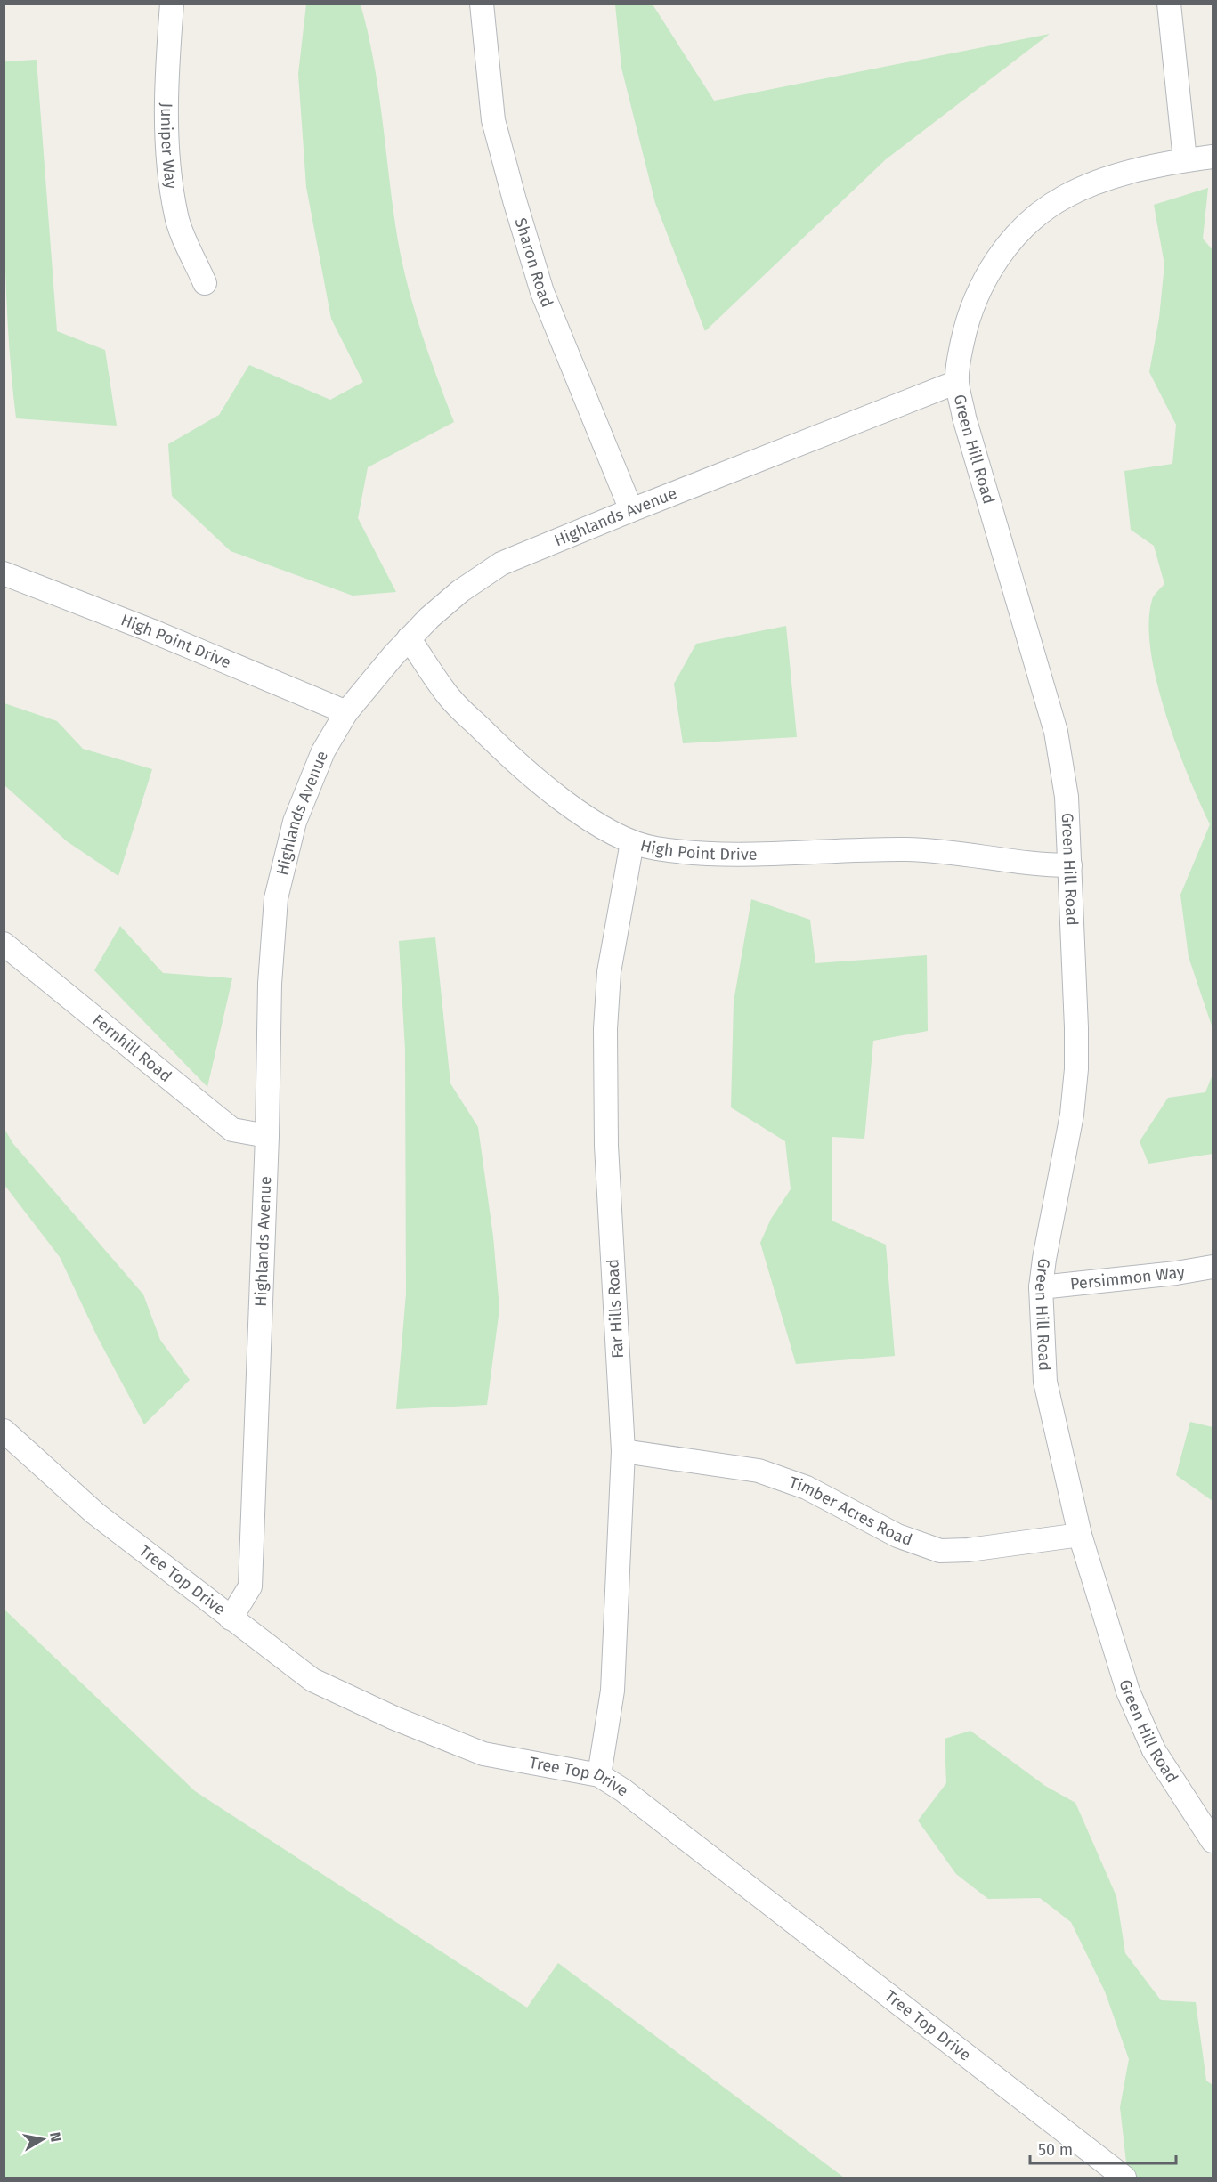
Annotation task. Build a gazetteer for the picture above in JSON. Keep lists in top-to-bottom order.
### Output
{
  "streets": {
    "street": [
      "Juniper Way",
      "Sharon Road",
      "Green Hill Road",
      "Highlands Avenue",
      "High Point Drive",
      "Fernhill Road",
      "Persimmon Way",
      "Far Hills Road",
      "Timber Acres Road",
      "Tree Top Drive"
    ]
  },
  "crossings": [
    ["Sharon Road", "Highlands Avenue"],
    ["Green Hill Road", "Highlands Avenue"],
    ["Green Hill Road", "High Point Drive"],
    ["Green Hill Road", "Persimmon Way"],
    ["Green Hill Road", "Timber Acres Road"],
    ["Highlands Avenue", "High Point Drive"],
    ["Highlands Avenue", "Fernhill Road"],
    ["Highlands Avenue", "Tree Top Drive"],
    ["High Point Drive", "Far Hills Road"],
    ["Far Hills Road", "Timber Acres Road"],
    ["Far Hills Road", "Tree Top Drive"]
  ],
  "scale_bar": "50 m",
  "north": "right"
}
